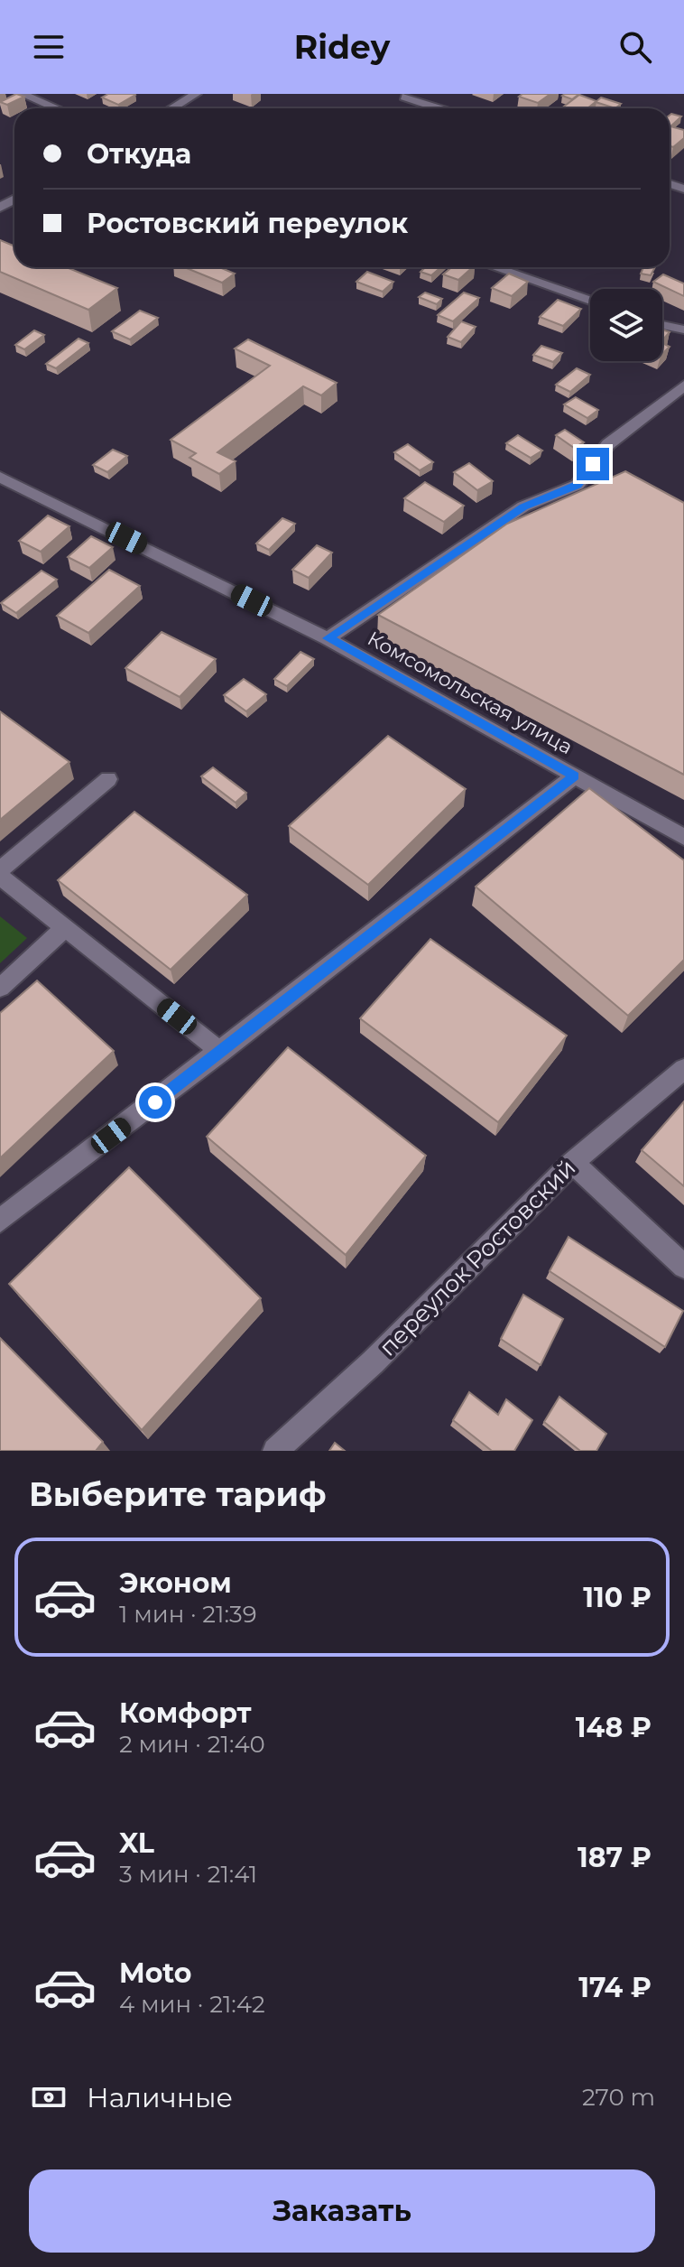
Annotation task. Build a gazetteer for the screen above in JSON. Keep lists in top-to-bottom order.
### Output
{
  "streets": {
    "street": ["Комсомольская улица", "переулок Ростовский"]
  },
  "page": {
    "header": "Ridey",
    "banner": ["Откуда", "Ростовский переулок"],
    "heading": "Выберите тариф",
    "list": [
      {
        "name": "Эконом",
        "note": "1 мин · 21:39",
        "value": "110 ₽"
      },
      {
        "name": "Комфорт",
        "note": "2 мин · 21:40",
        "value": "148 ₽"
      },
      {
        "name": "XL",
        "note": "3 мин · 21:41",
        "value": "187 ₽"
      },
      {
        "name": "Moto",
        "note": "4 мин · 21:42",
        "value": "174 ₽"
      }
    ],
    "pay": ["Наличные", "270 m"],
    "buttons": "Заказать"
  }
}
